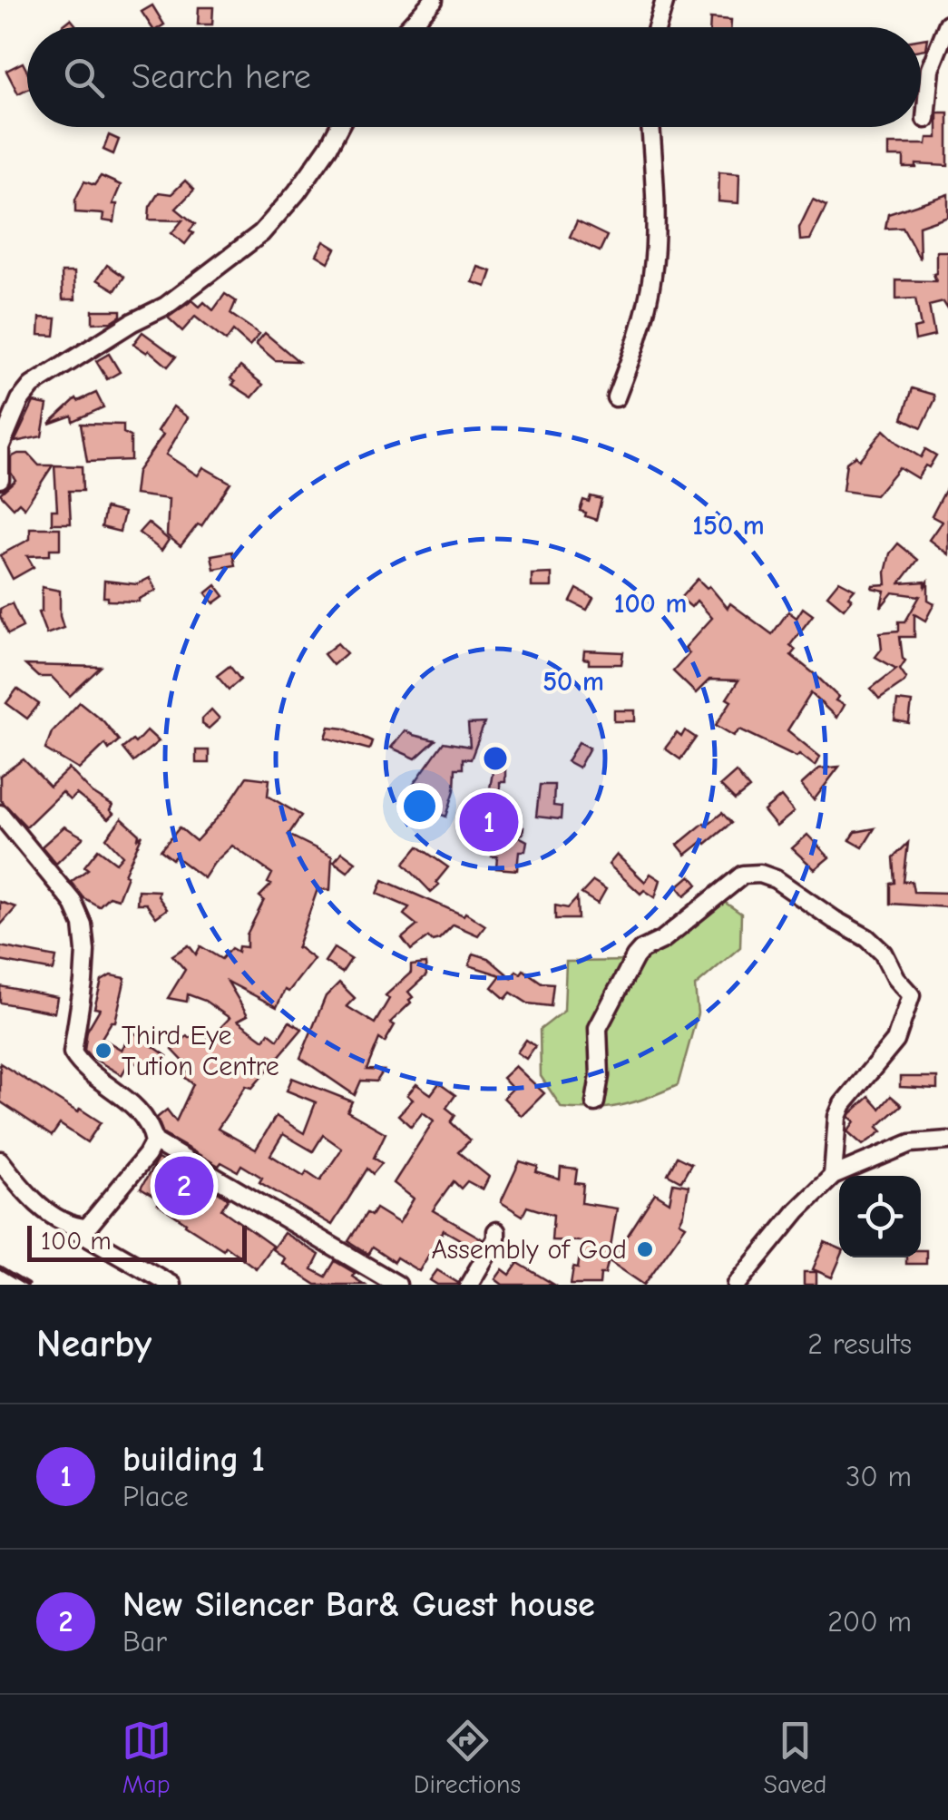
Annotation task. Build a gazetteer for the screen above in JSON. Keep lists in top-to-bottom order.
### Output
{
  "places": ["Third Eye Tution Centre", "Assembly of God"],
  "scale_bar": "100 m",
  "page": {
    "search": "Search here",
    "pins": ["1", "2"],
    "scale": "100 m",
    "heading": ["Nearby", "2 results"],
    "list": [
      {
        "mark": "1",
        "name": "building 1",
        "note": "Place",
        "value": "30 m"
      },
      {
        "mark": "2",
        "name": "New Silencer Bar& Guest house",
        "note": "Bar",
        "value": "200 m"
      }
    ],
    "nav": ["Map", "Directions", "Saved"]
  },
  "rings": ["150 m", "100 m", "50 m"]
}
